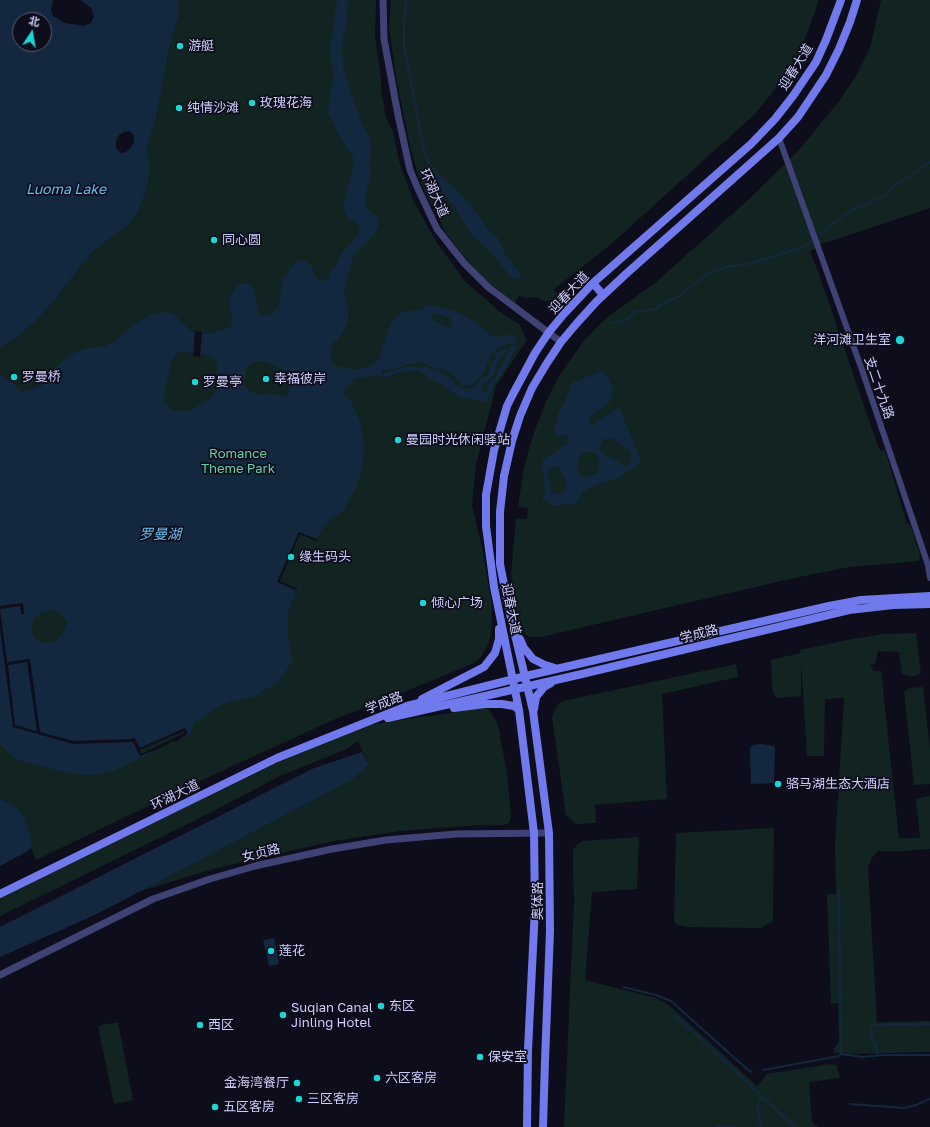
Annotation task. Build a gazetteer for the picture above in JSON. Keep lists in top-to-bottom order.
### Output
{
  "streets": {
    "main road": [
      "迎春大道",
      "环湖大道",
      "学成路",
      "奥体路"
    ],
    "street": ["支二十九路", "女贞路"]
  },
  "crossings": [
    ["迎春大道", "环湖大道"],
    ["迎春大道", "支二十九路"],
    ["迎春大道", "学成路"],
    ["迎春大道", "奥体路"],
    ["环湖大道", "学成路"],
    ["学成路", "奥体路"],
    ["女贞路", "奥体路"]
  ],
  "water": ["Luoma Lake", "罗曼湖"],
  "parks": ["Romance Theme Park"],
  "places": [
    "游艇",
    "玫瑰花海",
    "纯情沙滩",
    "同心圆",
    "洋河滩卫生室",
    "罗曼桥",
    "幸福彼岸",
    "罗曼亭",
    "曼园时光休闲驿站",
    "缘生码头",
    "倾心广场",
    "骆马湖生态大酒店",
    "莲花",
    "东区",
    "Suqian Canal Jinling Hotel",
    "西区",
    "保安室",
    "六区客房",
    "金海湾餐厅",
    "三区客房",
    "五区客房"
  ],
  "north": "top"
}
